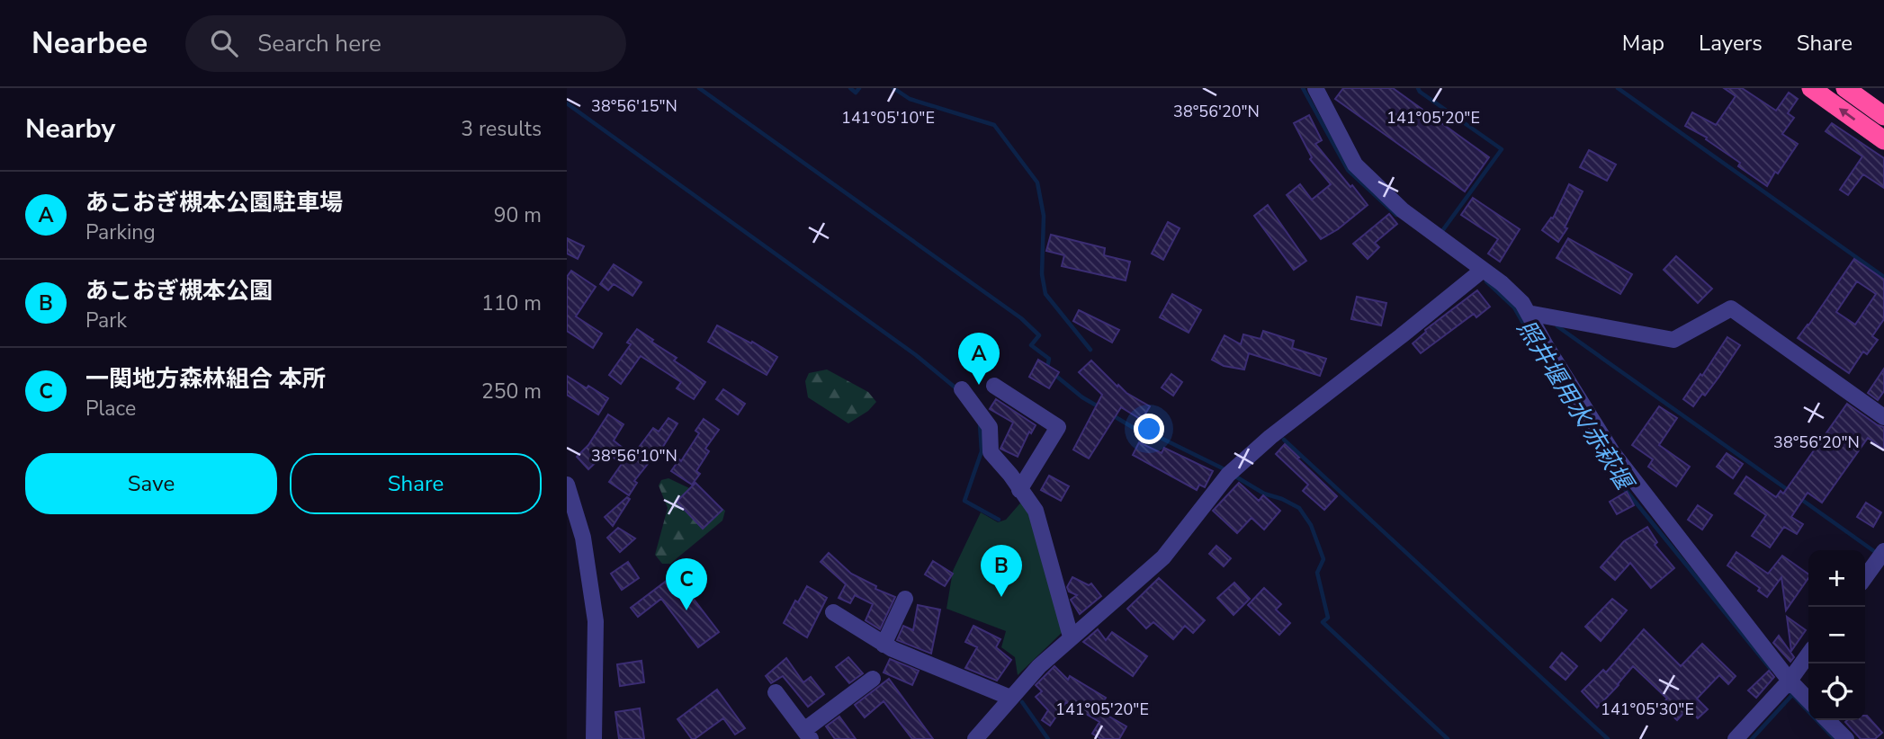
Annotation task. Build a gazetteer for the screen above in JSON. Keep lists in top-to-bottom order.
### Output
{
  "water": ["照井堰用水/赤萩堰"],
  "page": {
    "header": "Nearbee",
    "search": "Search here",
    "nav": ["Map", "Layers", "Share"],
    "heading": ["Nearby", "3 results"],
    "list": [
      {
        "mark": "A",
        "name": "あこおぎ槻本公園駐車場",
        "note": "Parking",
        "value": "90 m"
      },
      {
        "mark": "B",
        "name": "あこおぎ槻本公園",
        "note": "Park",
        "value": "110 m"
      },
      {
        "mark": "C",
        "name": "一関地方森林組合 本所",
        "note": "Place",
        "value": "250 m"
      }
    ],
    "pins": ["A", "B", "C"],
    "buttons": ["Save", "Share"],
    "map_buttons": ["+", "−"]
  },
  "coordinates": [
    "38°56'15\"N",
    "38°56'20\"N",
    "141°05'10\"E",
    "141°05'20\"E",
    "38°56'10\"N",
    "141°05'30\"E"
  ]
}
